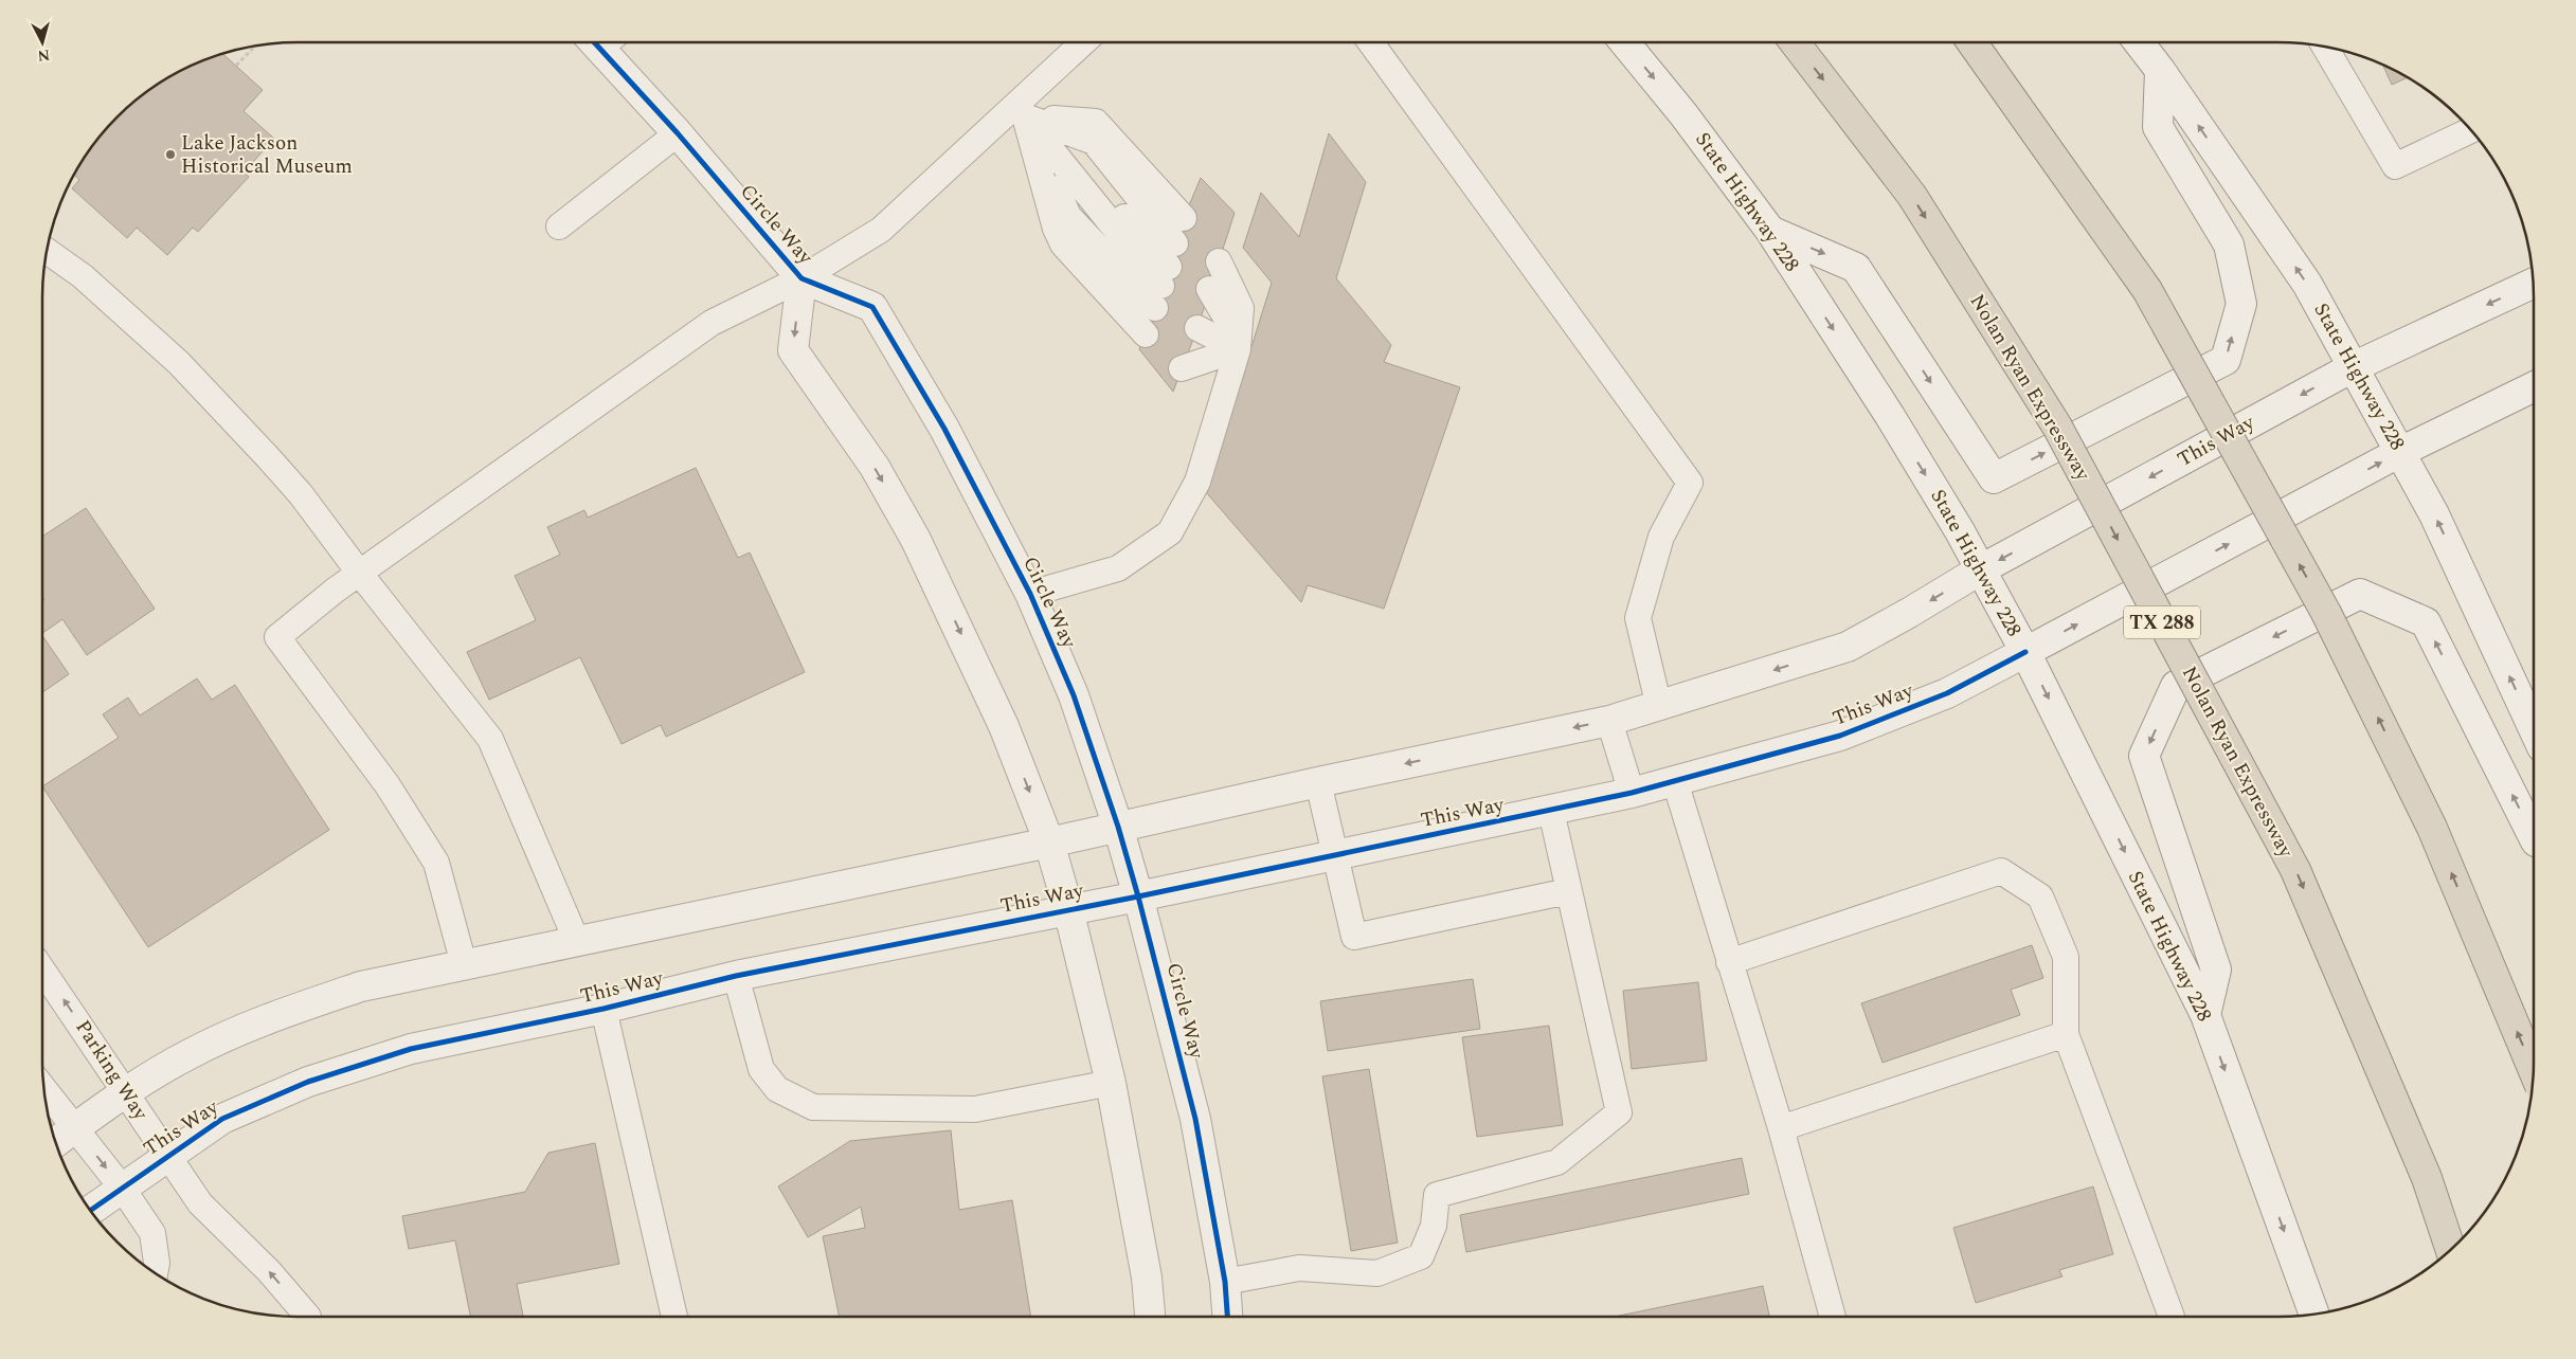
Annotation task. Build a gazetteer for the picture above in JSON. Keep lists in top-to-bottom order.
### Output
{
  "streets": {
    "highway": ["Nolan Ryan Expressway", "TX 288"],
    "street": ["State Highway 228", "Circle Way", "This Way"],
    "lane": ["Parking Way"]
  },
  "crossings": [
    ["State Highway 228", "This Way"],
    ["Circle Way", "This Way"],
    ["This Way", "Parking Way"]
  ],
  "places": ["Lake Jackson Historical Museum"],
  "north": "bottom"
}
